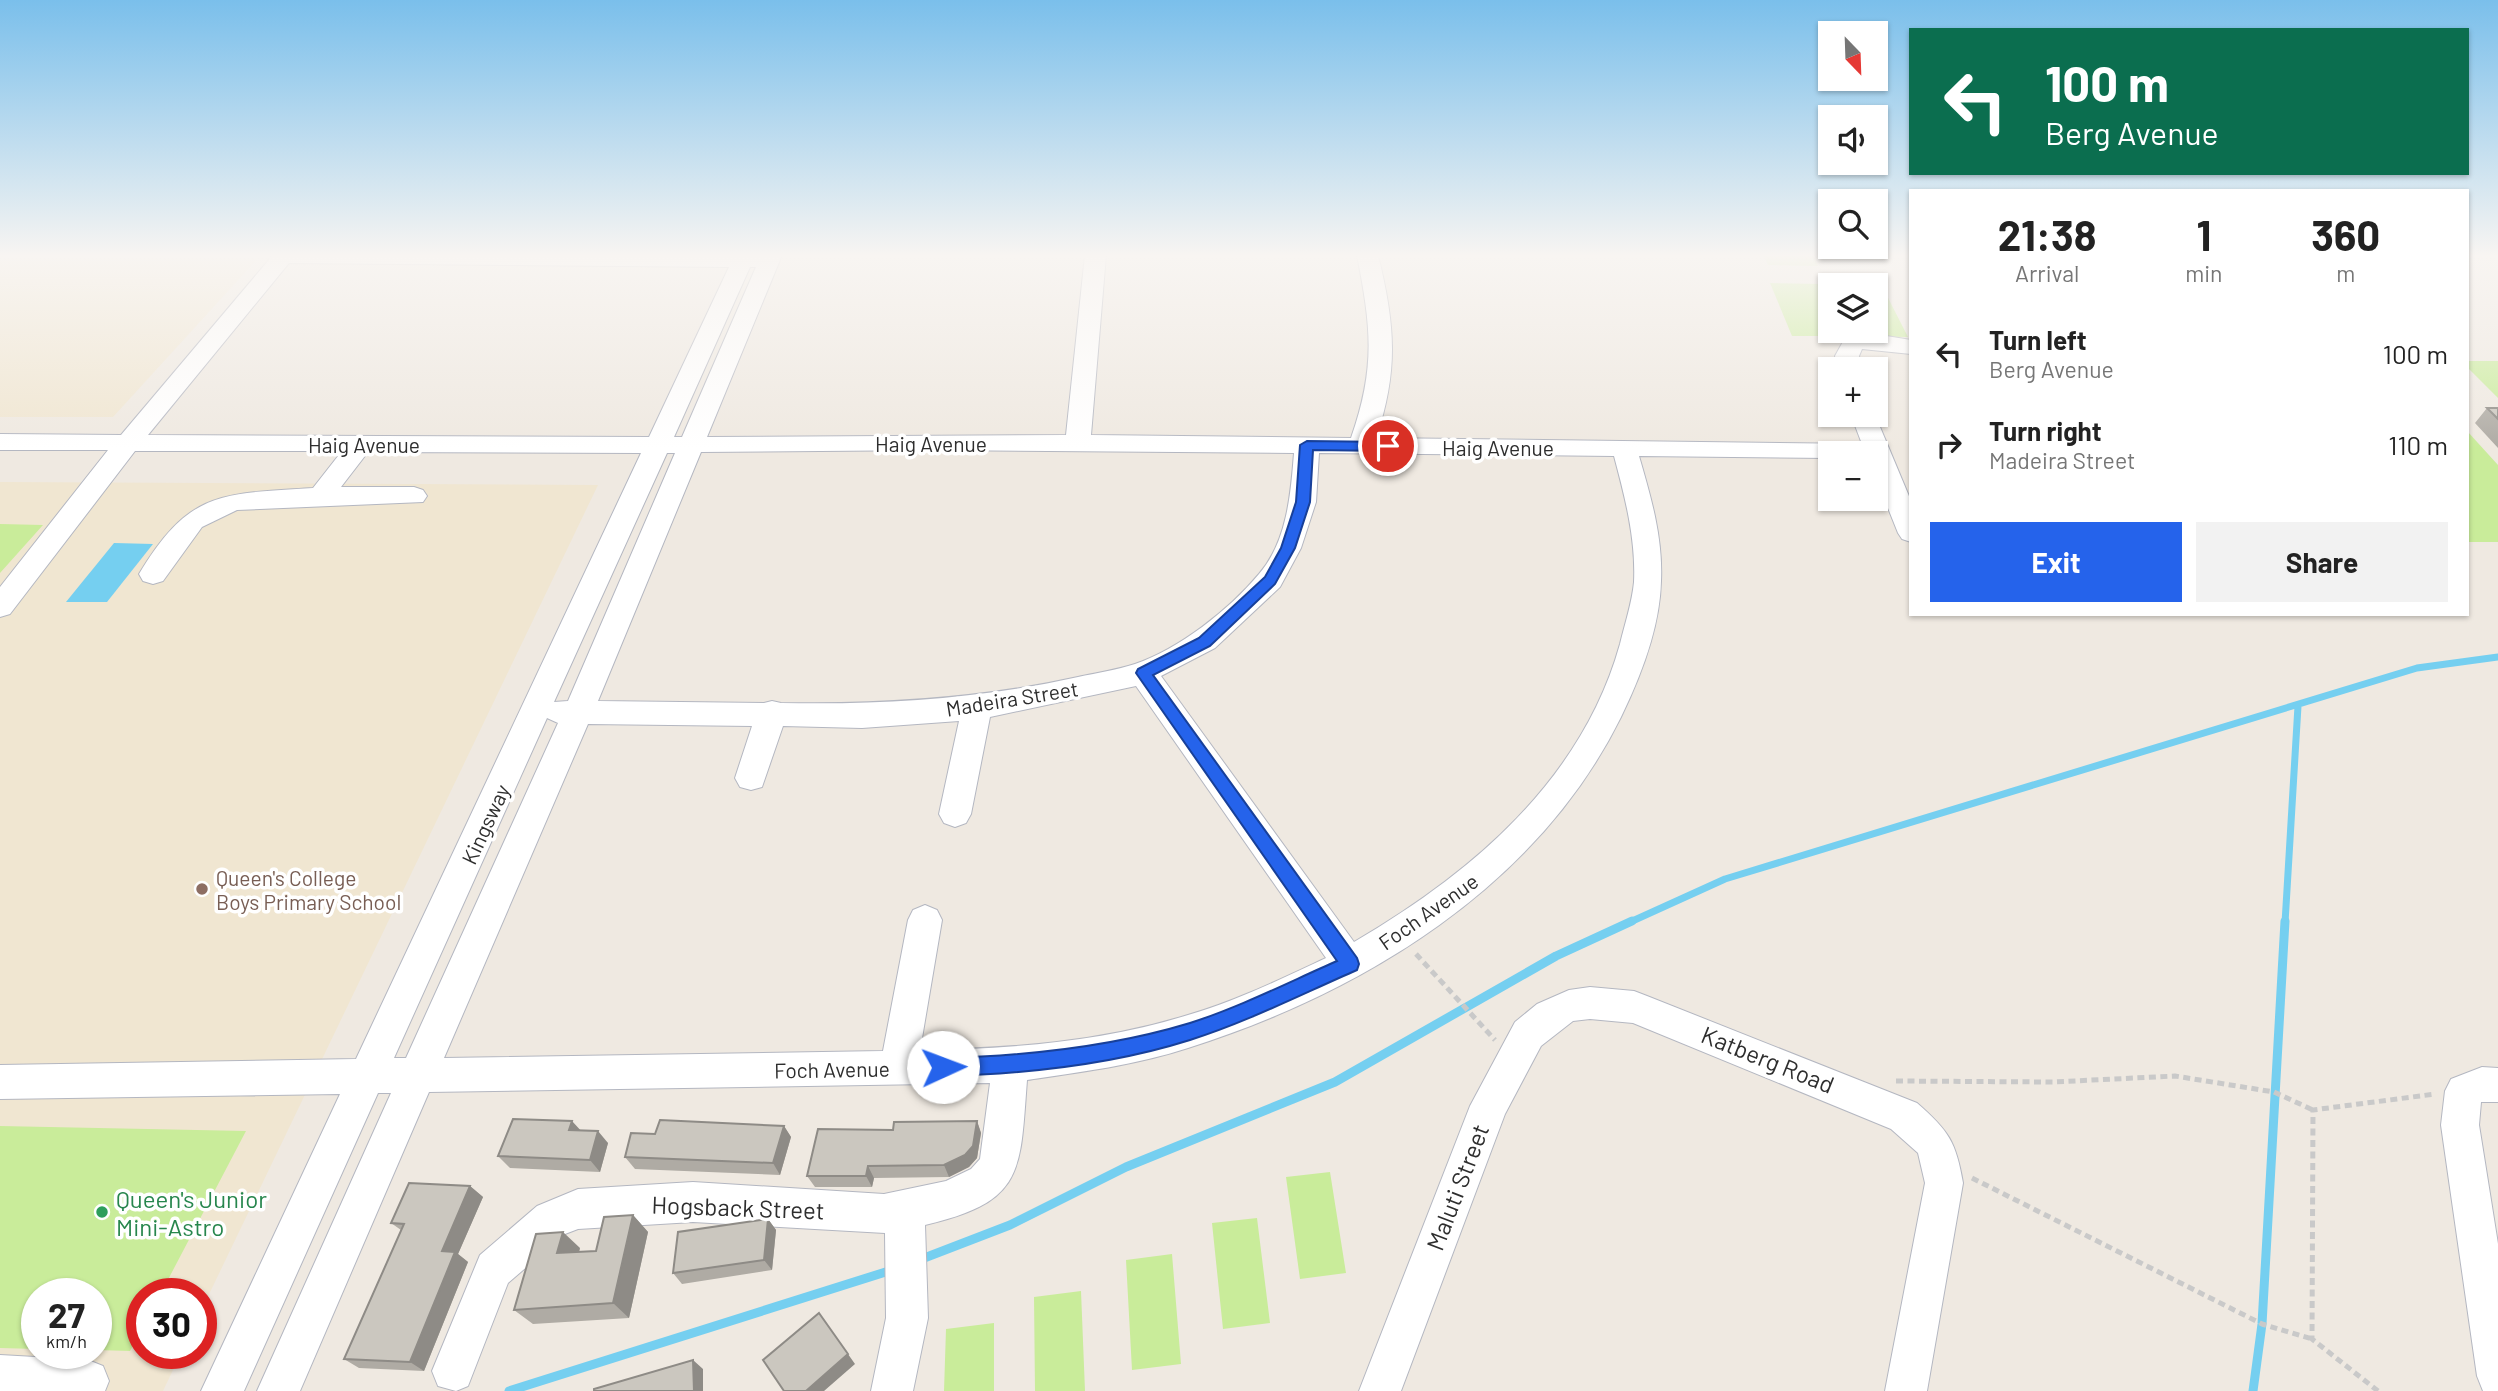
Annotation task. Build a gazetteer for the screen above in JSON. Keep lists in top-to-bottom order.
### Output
{
  "streets": {
    "street": [
      "Haig Avenue",
      "Madeira Street",
      "Kingsway",
      "Foch Avenue",
      "Katberg Road",
      "Maluti Street",
      "Hogsback Street"
    ]
  },
  "crossings": [
    ["Haig Avenue", "Madeira Street"],
    ["Haig Avenue", "Kingsway"],
    ["Haig Avenue", "Foch Avenue"],
    ["Madeira Street", "Kingsway"],
    ["Kingsway", "Foch Avenue"],
    ["Foch Avenue", "Hogsback Street"],
    ["Katberg Road", "Maluti Street"]
  ],
  "places": ["Queen's College Boys Primary School", "Queen's Junior Mini-Astro"],
  "north": "bottom right",
  "page": {
    "map_buttons": ["+", "−"],
    "turn": ["100 m", "Berg Avenue"],
    "eta": [
      "21:38",
      "Arrival",
      "1",
      "min",
      "360",
      "m"
    ],
    "list": [
      {
        "name": "Turn left",
        "note": "Berg Avenue",
        "value": "100 m"
      },
      {
        "name": "Turn right",
        "note": "Madeira Street",
        "value": "110 m"
      }
    ],
    "buttons": ["Exit", "Share"],
    "speed": "27 km/h",
    "limit": "30"
  }
}
